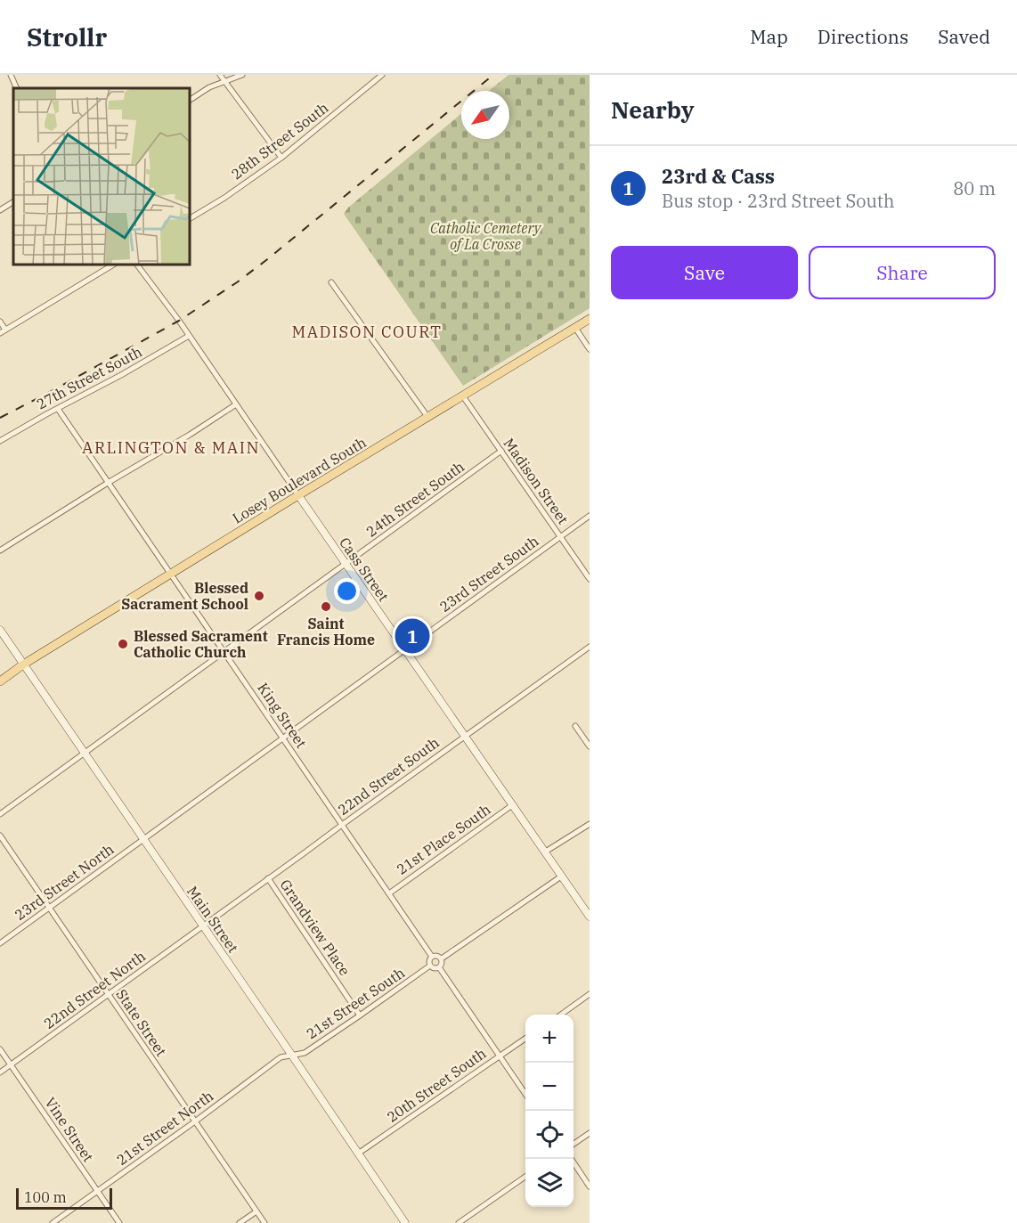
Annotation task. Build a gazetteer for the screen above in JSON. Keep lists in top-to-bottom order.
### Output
{
  "streets": {
    "main road": ["Losey Boulevard South"],
    "street": [
      "28th Street South",
      "27th Street South",
      "Madison Street",
      "24th Street South",
      "Cass Street",
      "23rd Street South",
      "King Street",
      "22nd Street South",
      "21st Place South",
      "23rd Street North",
      "Main Street",
      "Grandview Place",
      "22nd Street North",
      "21st Street South",
      "State Street",
      "20th Street South",
      "21st Street North",
      "Vine Street"
    ]
  },
  "crossings": [
    ["27th Street South", "Cass Street"],
    ["27th Street South", "King Street"],
    ["Losey Boulevard South", "Madison Street"],
    ["Losey Boulevard South", "Cass Street"],
    ["Losey Boulevard South", "King Street"],
    ["Losey Boulevard South", "Main Street"],
    ["Madison Street", "24th Street South"],
    ["Madison Street", "23rd Street South"],
    ["24th Street South", "Cass Street"],
    ["24th Street South", "King Street"],
    ["24th Street South", "Main Street"],
    ["Cass Street", "23rd Street South"],
    ["Cass Street", "22nd Street South"],
    ["Cass Street", "21st Place South"],
    ["23rd Street South", "King Street"],
    ["23rd Street South", "23rd Street North"],
    ["23rd Street South", "Main Street"],
    ["King Street", "22nd Street South"],
    ["King Street", "21st Place South"],
    ["King Street", "21st Street South"],
    ["22nd Street South", "Main Street"],
    ["22nd Street South", "Grandview Place"],
    ["22nd Street South", "22nd Street North"],
    ["23rd Street North", "Main Street"],
    ["23rd Street North", "State Street"],
    ["Main Street", "22nd Street North"],
    ["Main Street", "21st Street South"],
    ["Main Street", "20th Street South"],
    ["Main Street", "21st Street North"],
    ["Grandview Place", "21st Street South"],
    ["22nd Street North", "State Street"],
    ["22nd Street North", "Vine Street"],
    ["21st Street South", "21st Street North"],
    ["State Street", "21st Street North"],
    ["21st Street North", "Vine Street"]
  ],
  "districts": ["MADISON COURT", "ARLINGTON & MAIN"],
  "parks": ["Catholic Cemetery of La Crosse"],
  "places": ["Blessed Sacrament School", "Saint Francis Home", "Blessed Sacrament Catholic Church"],
  "scale_bar": "100 m",
  "north": "bottom left",
  "page": {
    "header": "Strollr",
    "nav": ["Map", "Directions", "Saved"],
    "heading": "Nearby",
    "list": [
      {
        "mark": "1",
        "name": "23rd & Cass",
        "note": "Bus stop · 23rd Street South",
        "value": "80 m"
      }
    ],
    "buttons": ["Save", "Share"],
    "pins": "1",
    "map_buttons": ["+", "−"],
    "scale": "100 m"
  }
}
